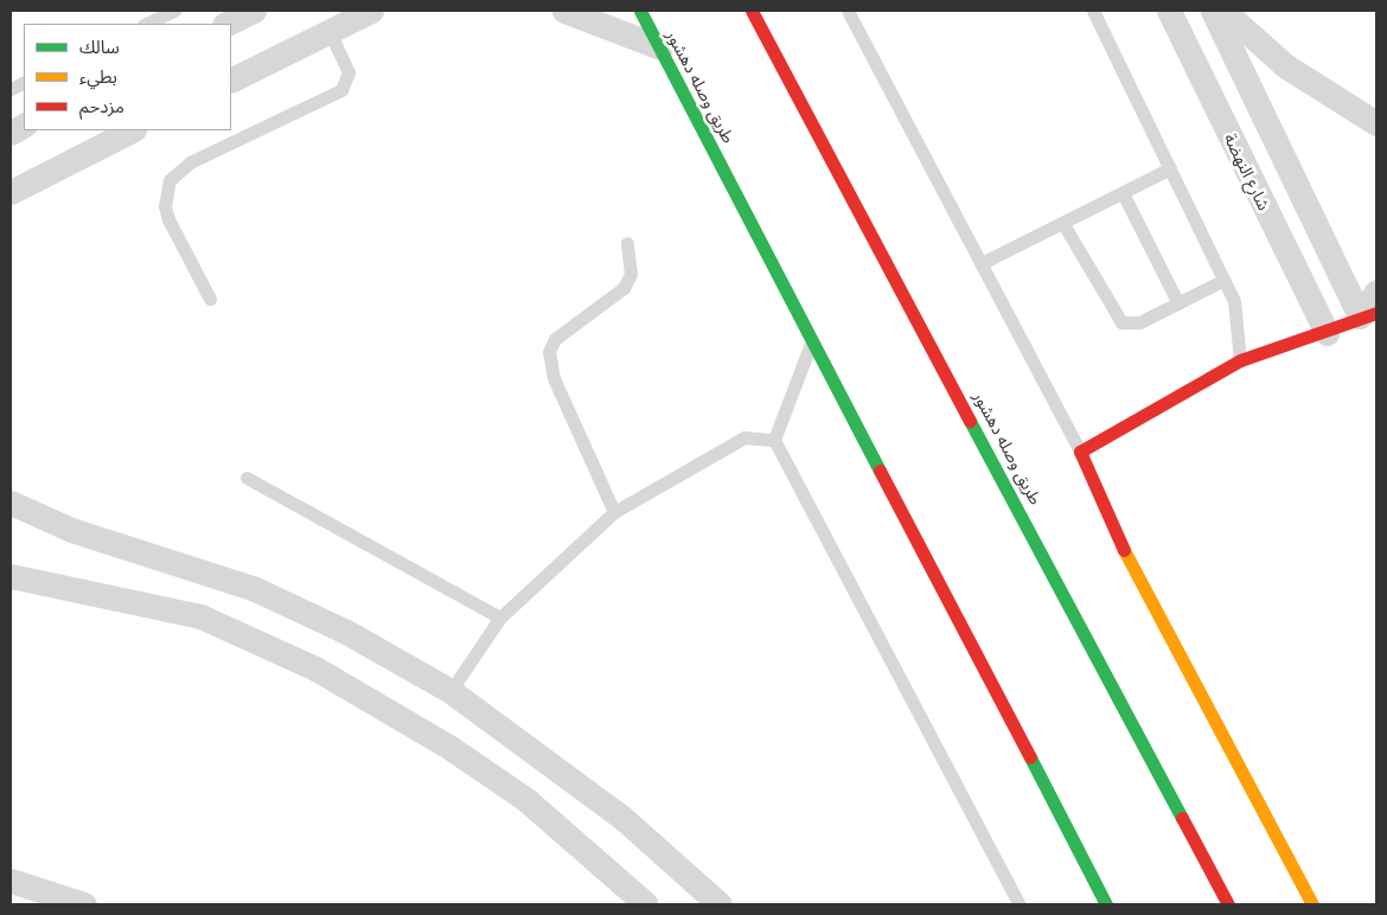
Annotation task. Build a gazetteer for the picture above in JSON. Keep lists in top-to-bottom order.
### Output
{
  "streets": {
    "main road": ["طريق وصله دهشور"],
    "street": ["شارع النهضة"]
  },
  "legend": ["سالك", "بطيء", "مزدحم"]
}
